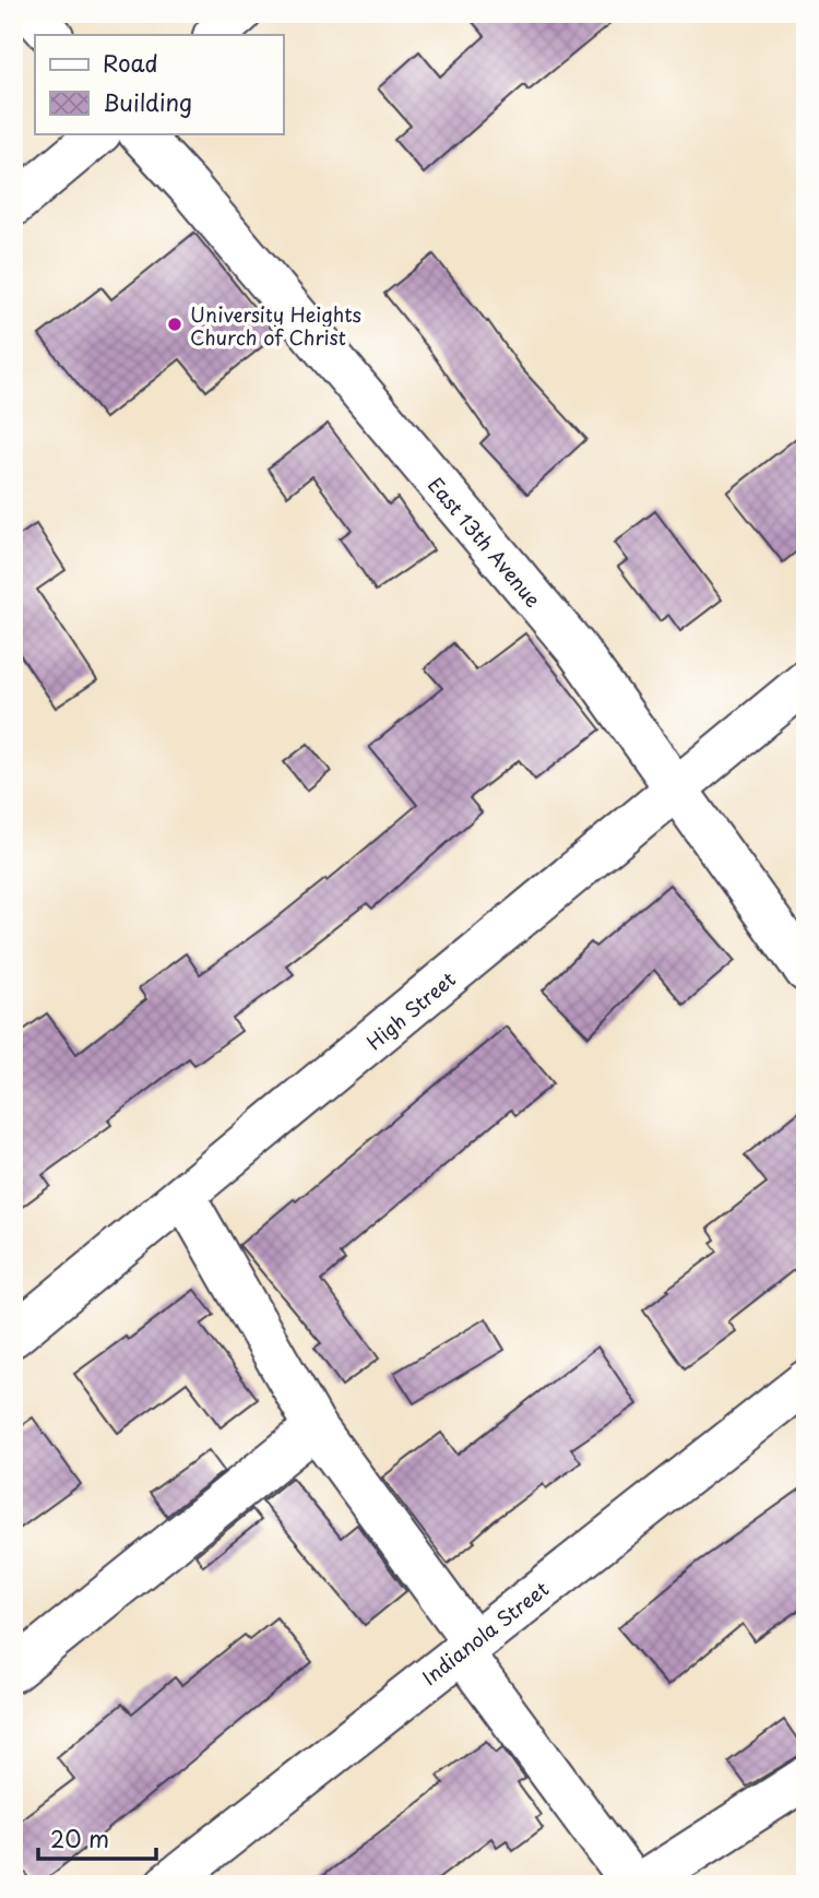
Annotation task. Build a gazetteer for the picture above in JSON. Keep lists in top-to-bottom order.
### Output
{
  "streets": {
    "street": ["East 13th Avenue", "High Street", "Indianola Street"]
  },
  "crossings": [
    ["East 13th Avenue", "High Street"]
  ],
  "places": ["University Heights Church of Christ"],
  "legend": ["Road", "Building"],
  "scale_bar": "20 m"
}
